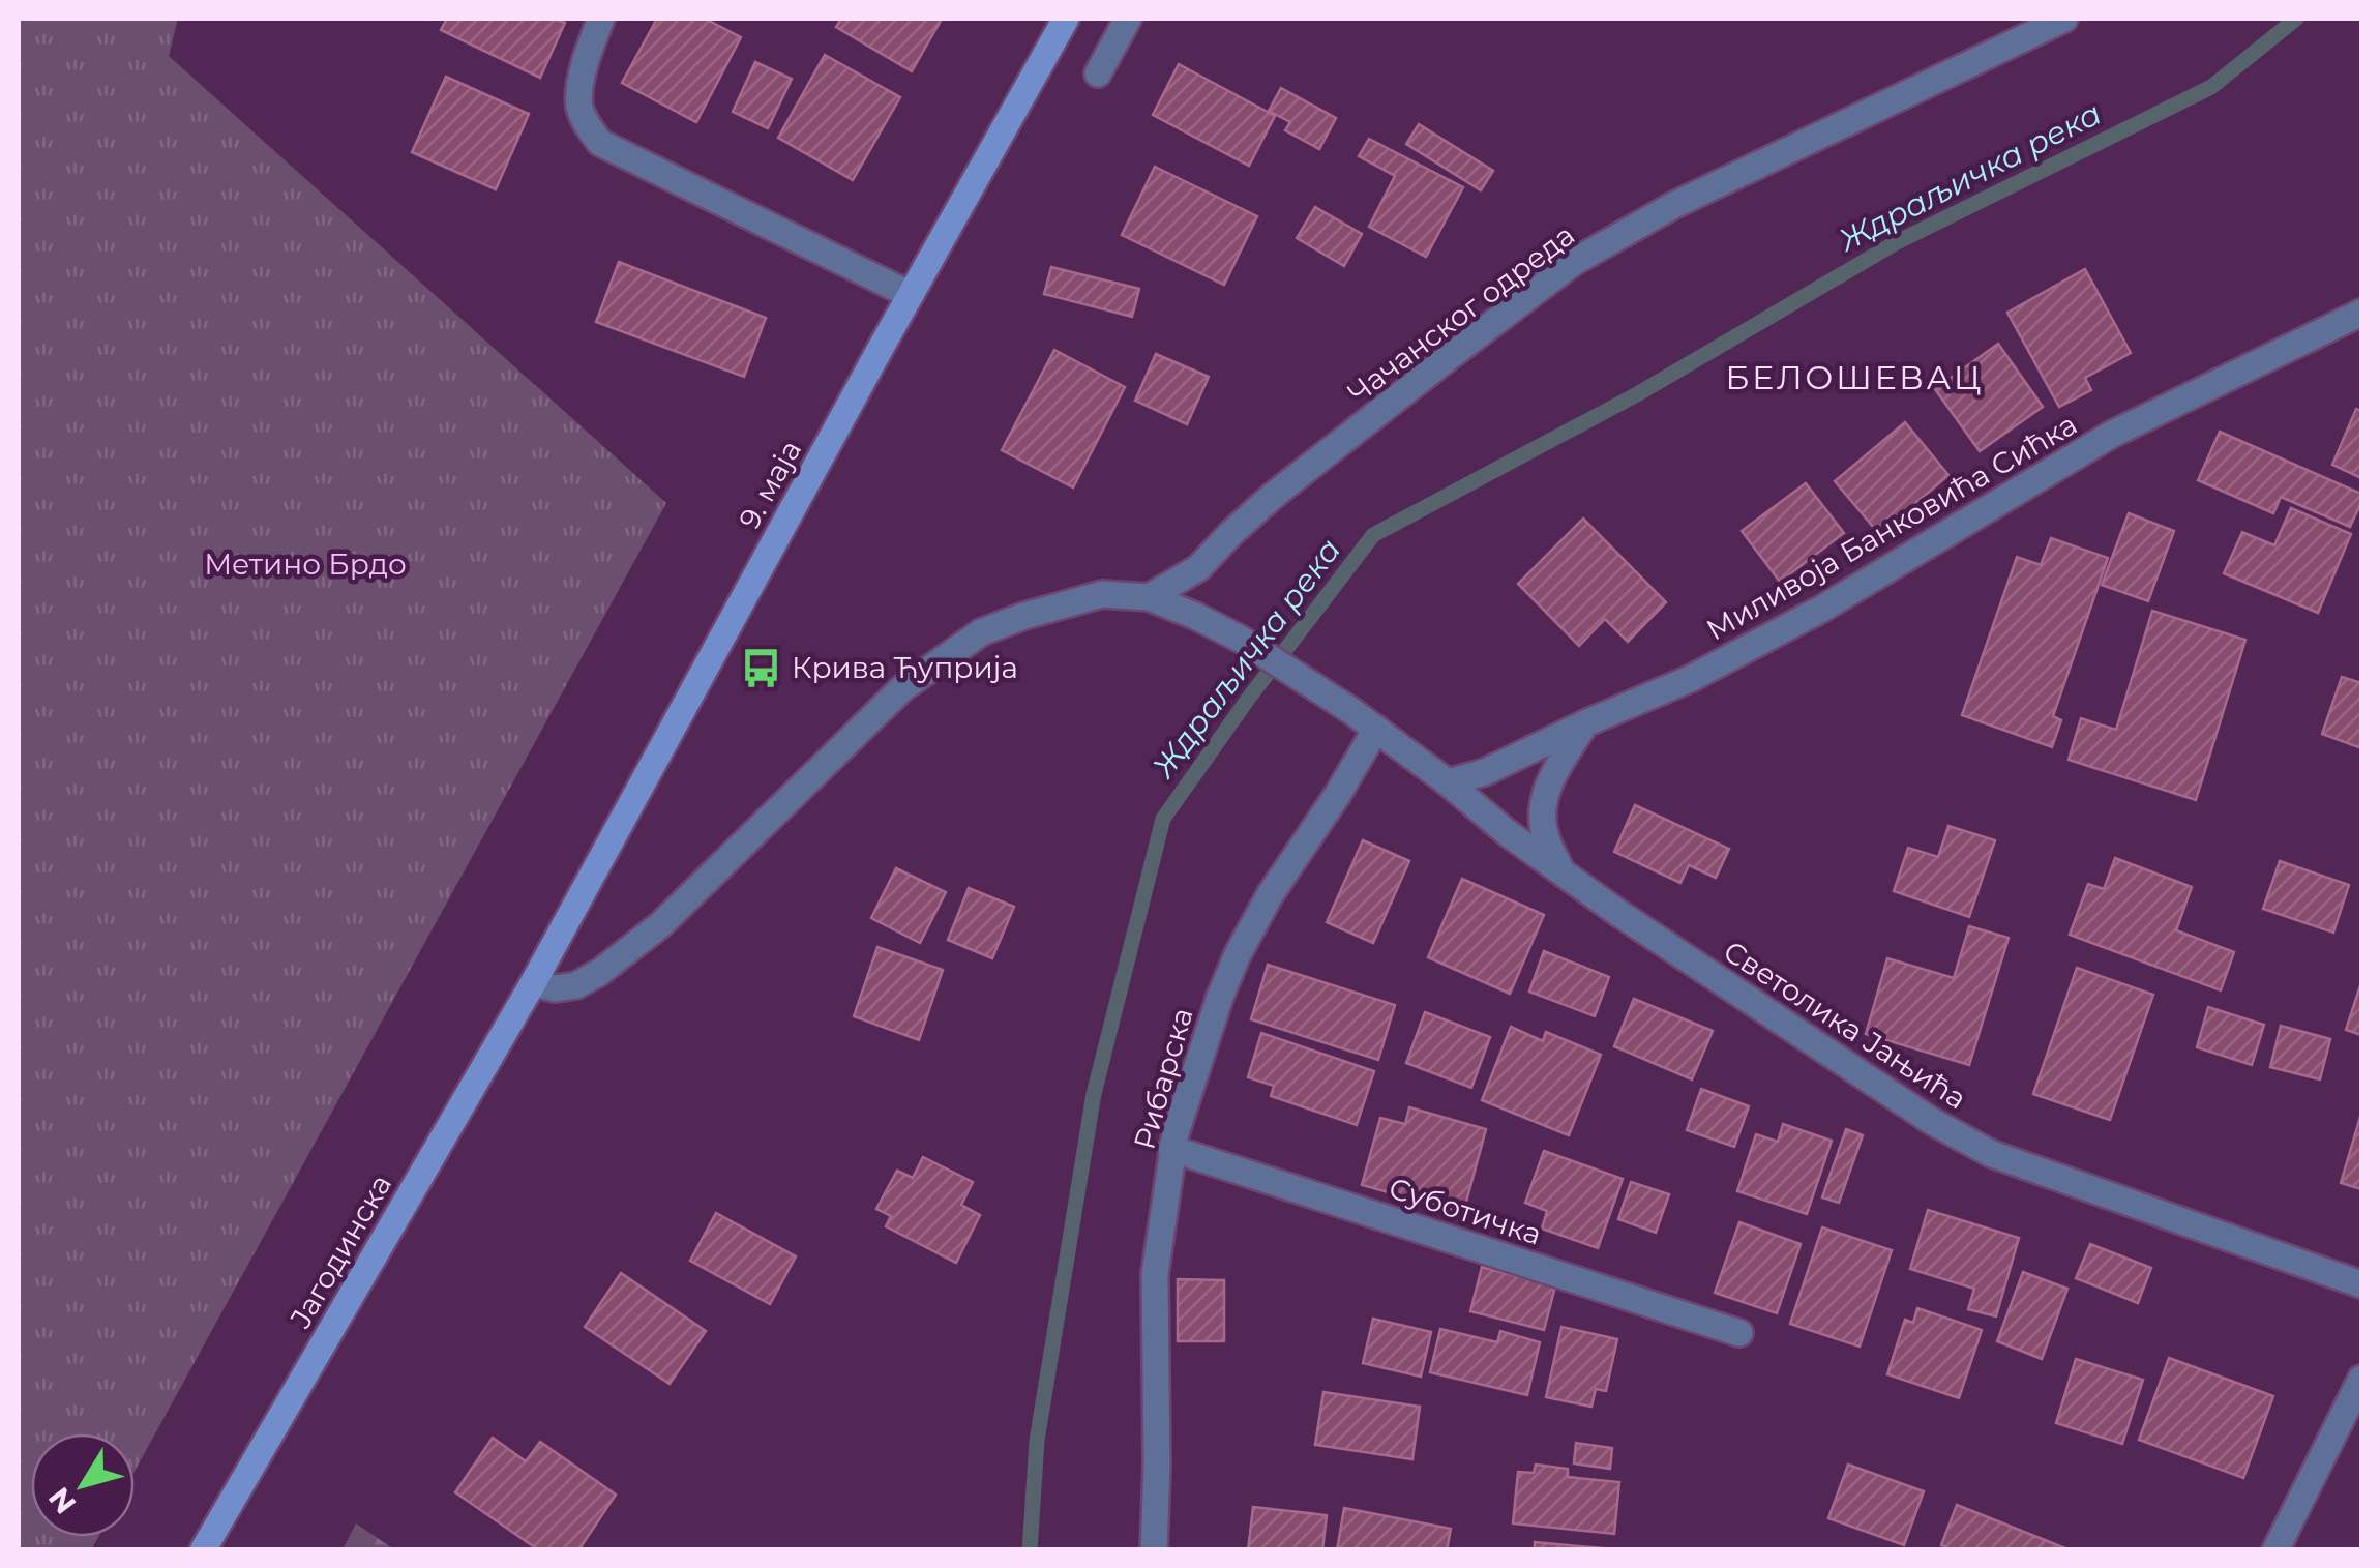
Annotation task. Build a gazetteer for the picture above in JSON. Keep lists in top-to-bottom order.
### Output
{
  "streets": {
    "main road": ["9. маја", "Јагодинска"],
    "street": [
      "Чачанског одреда",
      "Миливоја Банковића Сићка",
      "Светолика Јањића",
      "Рибарска",
      "Суботичка"
    ]
  },
  "crossings": [
    ["Чачанског одреда", "Светолика Јањића"],
    ["9. маја", "Јагодинска"],
    ["Миливоја Банковића Сићка", "Светолика Јањића"],
    ["Светолика Јањића", "Рибарска"],
    ["Рибарска", "Суботичка"]
  ],
  "districts": ["БЕЛОШЕВАЦ"],
  "water": ["Ждраљичка река"],
  "parks": ["Метино Брдо"],
  "places": {
    "bus stop": ["Крива Ћуприја"]
  },
  "north": "bottom left"
}
